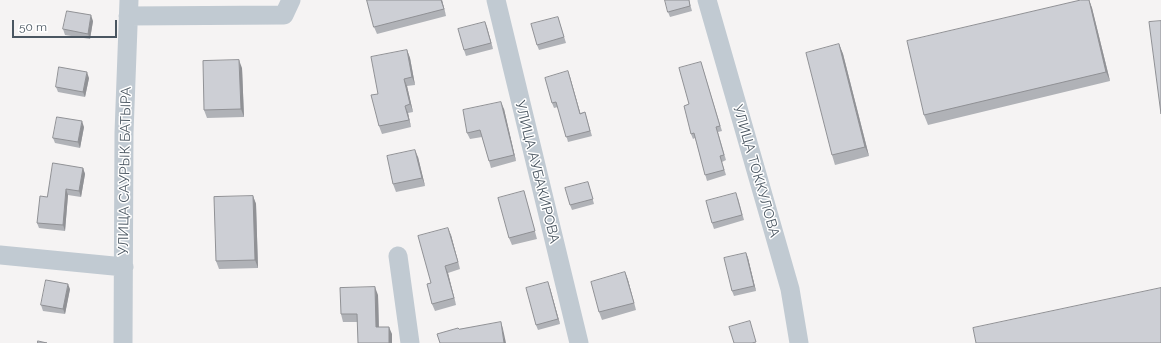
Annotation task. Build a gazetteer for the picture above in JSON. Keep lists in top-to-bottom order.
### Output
{
  "streets": {
    "street": ["УЛИЦА САУРЫК БАТЫРА", "УЛИЦА ТОККУЛОВА", "УЛИЦА АУБАКИРОВА"]
  },
  "scale_bar": "50 m"
}
